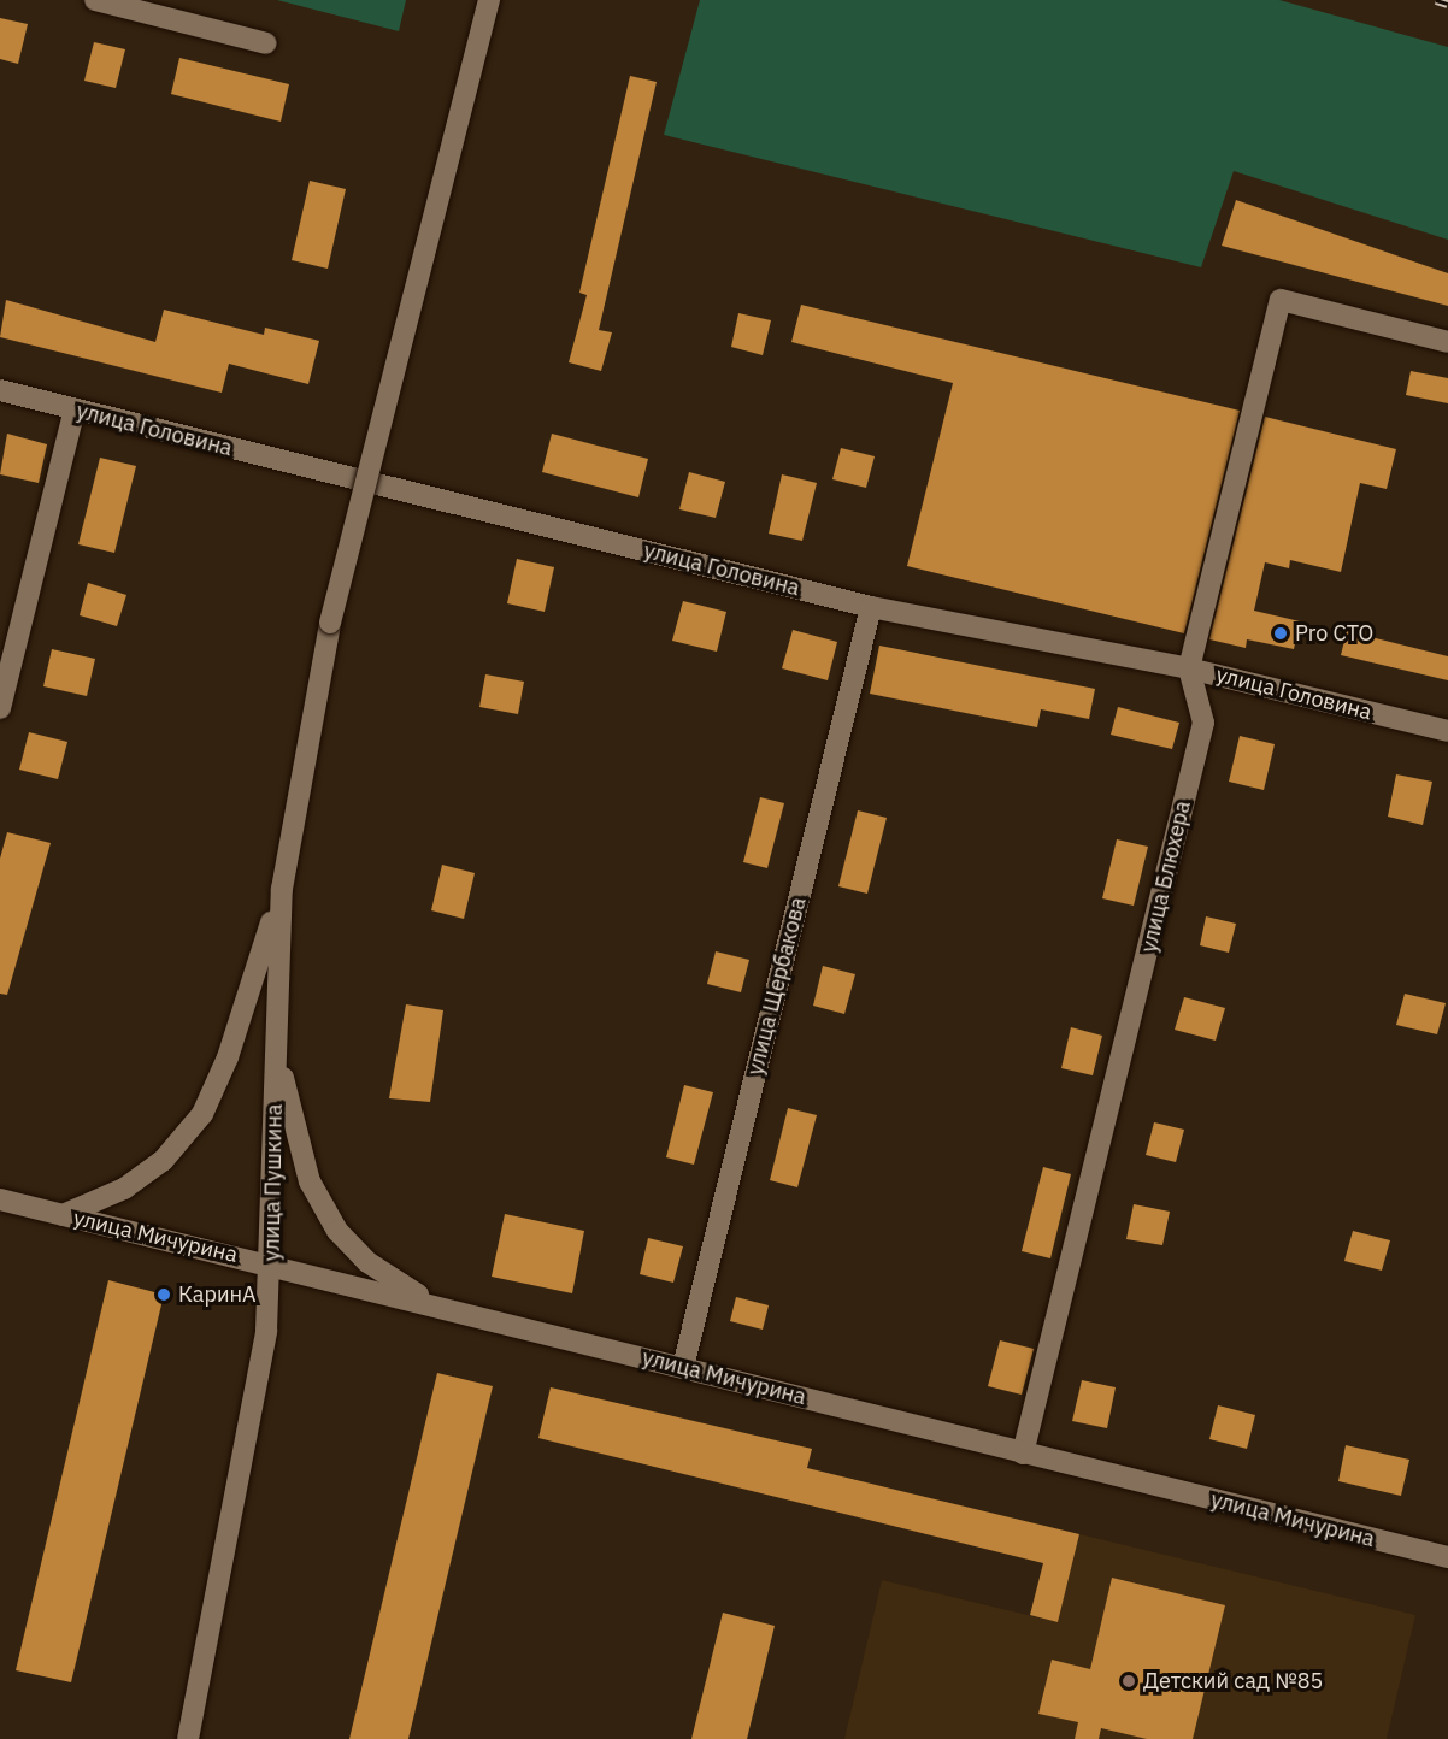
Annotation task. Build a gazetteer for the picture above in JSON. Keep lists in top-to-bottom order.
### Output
{
  "streets": {
    "street": [
      "улица Головина",
      "улица Блюхера",
      "улица Щербакова",
      "улица Пушкина",
      "улица Мичурина"
    ]
  },
  "crossings": [
    ["улица Головина", "улица Блюхера"],
    ["улица Головина", "улица Щербакова"],
    ["улица Блюхера", "улица Мичурина"],
    ["улица Щербакова", "улица Мичурина"],
    ["улица Пушкина", "улица Мичурина"]
  ],
  "places": ["Pro СТО", "КаринА", "Детский сад №85"]
}
